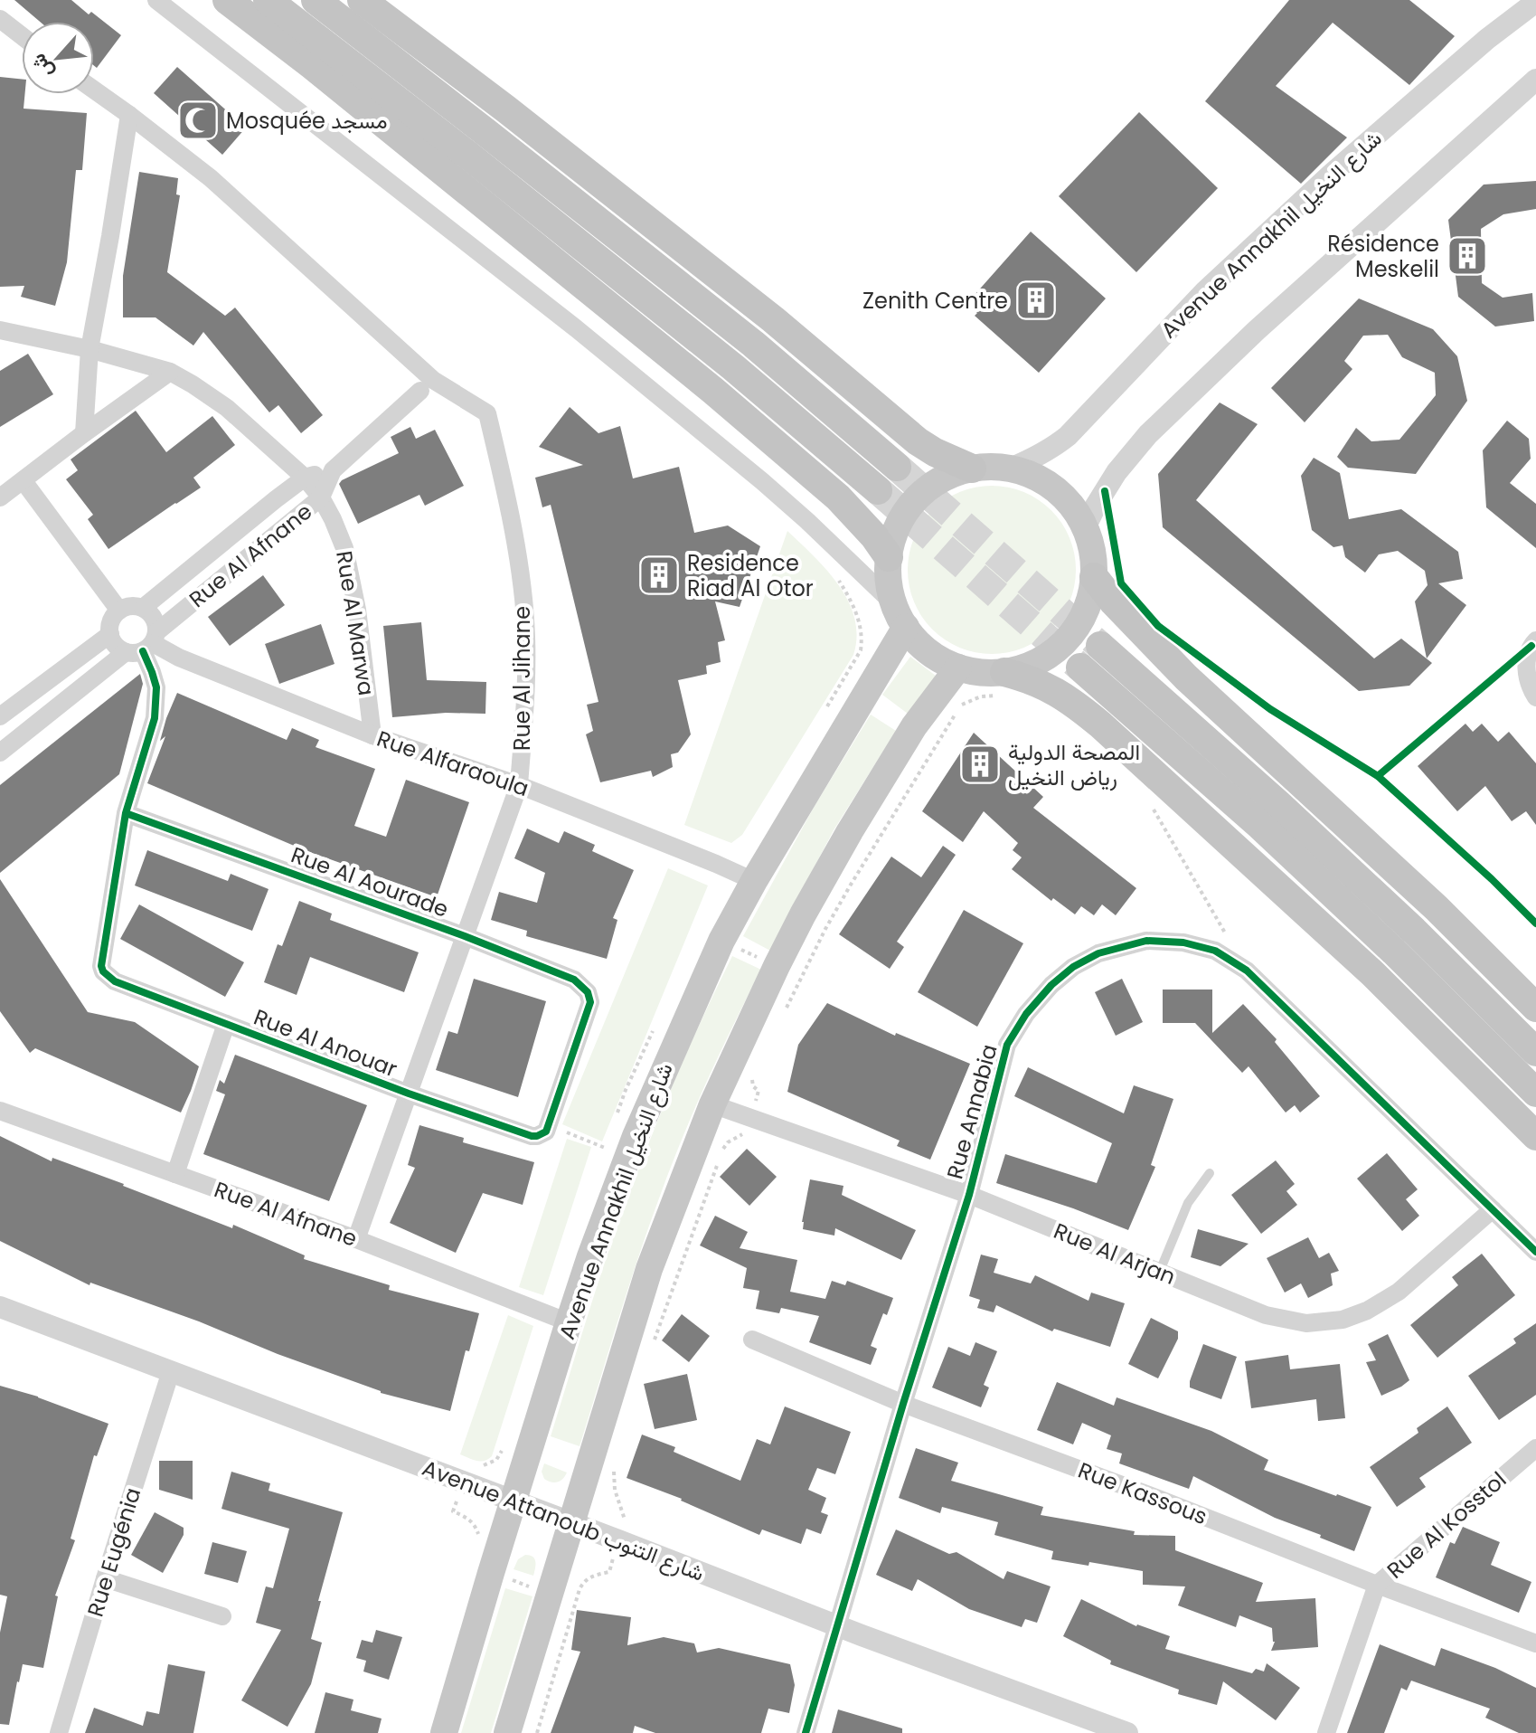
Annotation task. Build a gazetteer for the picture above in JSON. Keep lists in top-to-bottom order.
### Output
{
  "streets": {
    "main road": ["Avenue Annakhil شارع النخيل"],
    "street": [
      "Rue Al Afnane",
      "Rue Al Marwa",
      "Rue Al Jihane",
      "Rue Alfaraoula",
      "Rue Al Aourade",
      "Rue Al Anouar",
      "Rue Annabia",
      "Rue Al Arjan",
      "Rue Kassous",
      "Avenue Attanoub شارع التنوب",
      "Rue Al Kosstol",
      "Rue Eugénia"
    ]
  },
  "crossings": [
    ["Avenue Annakhil شارع النخيل", "Rue Al Afnane"],
    ["Avenue Annakhil شارع النخيل", "Rue Alfaraoula"],
    ["Avenue Annakhil شارع النخيل", "Avenue Attanoub شارع التنوب"],
    ["Rue Al Afnane", "Rue Al Marwa"],
    ["Rue Al Afnane", "Rue Al Jihane"],
    ["Rue Al Afnane", "Rue Alfaraoula"],
    ["Rue Al Marwa", "Rue Alfaraoula"],
    ["Rue Al Jihane", "Rue Alfaraoula"],
    ["Rue Al Jihane", "Rue Al Aourade"],
    ["Rue Al Jihane", "Rue Al Anouar"],
    ["Rue Al Aourade", "Rue Al Anouar"],
    ["Rue Annabia", "Rue Al Arjan"],
    ["Rue Annabia", "Rue Kassous"],
    ["Rue Annabia", "Avenue Attanoub شارع التنوب"],
    ["Rue Kassous", "Rue Al Kosstol"],
    ["Avenue Attanoub شارع التنوب", "Rue Eugénia"]
  ],
  "places": {
    "mosque": ["Mosquée مسجد"],
    "building": [
      "Résidence Meskelil",
      "Zenith Centre",
      "Residence Riad Al Otor",
      "المصحة الدولية رياض النخيل"
    ]
  },
  "north": "bottom left"
}
